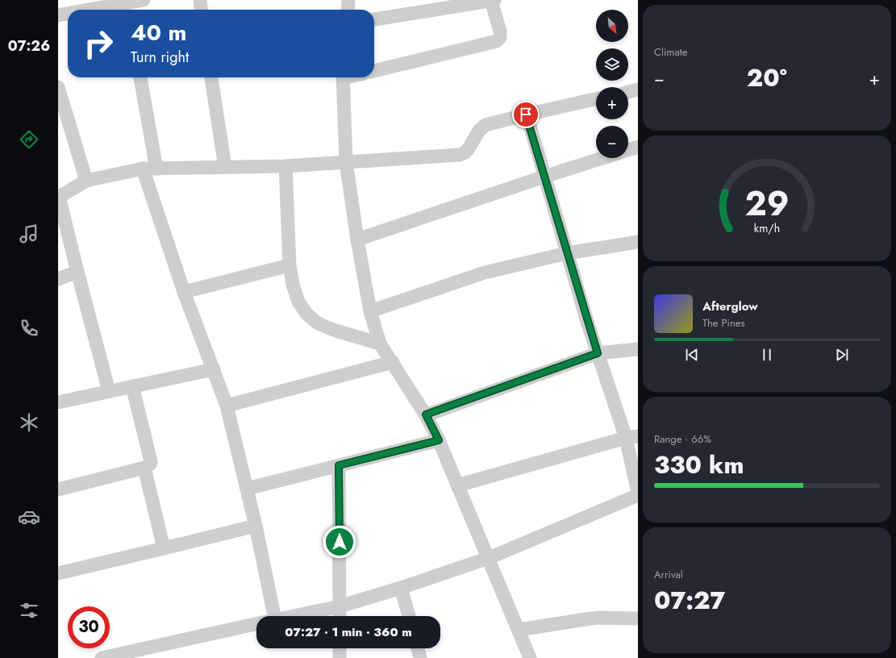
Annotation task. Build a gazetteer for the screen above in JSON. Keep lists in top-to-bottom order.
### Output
{
  "north": "bottom right",
  "page": {
    "tabs": "07:26",
    "tile": [
      "Climate",
      ["Range · 66%", "330 km"],
      ["Arrival", "07:27"]
    ],
    "map_buttons": ["+", "−"],
    "turn": ["40 m", "Turn right"],
    "heat": ["−", "20°", "+"],
    "song": ["Afterglow", "The Pines"],
    "limit": "30",
    "trip": "07:27 · 1 min · 360 m",
    "gauge": ["29", "km/h"]
  }
}
